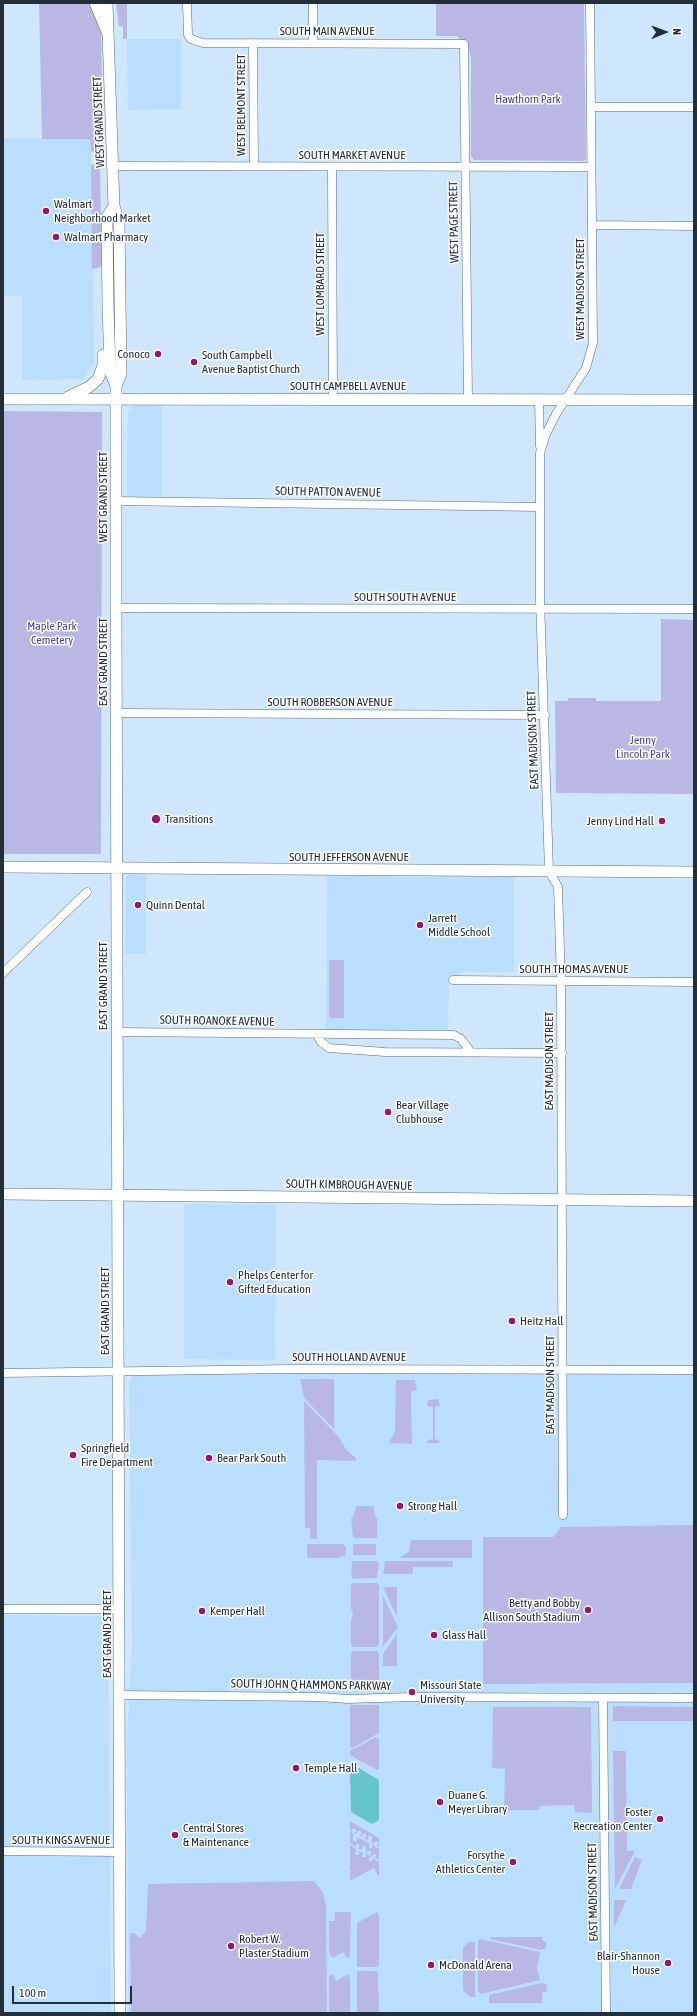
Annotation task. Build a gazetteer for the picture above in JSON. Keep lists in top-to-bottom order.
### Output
{
  "streets": {
    "main road": [
      "WEST GRAND STREET",
      "SOUTH CAMPBELL AVENUE",
      "EAST GRAND STREET",
      "SOUTH JEFFERSON AVENUE",
      "SOUTH KIMBROUGH AVENUE"
    ],
    "street": [
      "SOUTH MAIN AVENUE",
      "WEST BELMONT STREET",
      "SOUTH MARKET AVENUE",
      "WEST PAGE STREET",
      "WEST LOMBARD STREET",
      "WEST MADISON STREET",
      "SOUTH PATTON AVENUE",
      "SOUTH SOUTH AVENUE",
      "SOUTH ROBBERSON AVENUE",
      "EAST MADISON STREET",
      "SOUTH THOMAS AVENUE",
      "SOUTH ROANOKE AVENUE",
      "SOUTH HOLLAND AVENUE",
      "SOUTH JOHN Q HAMMONS PARKWAY",
      "SOUTH KINGS AVENUE"
    ]
  },
  "crossings": [
    ["SOUTH MAIN AVENUE", "WEST BELMONT STREET"],
    ["SOUTH MAIN AVENUE", "WEST PAGE STREET"],
    ["WEST BELMONT STREET", "SOUTH MARKET AVENUE"],
    ["WEST GRAND STREET", "SOUTH MARKET AVENUE"],
    ["WEST GRAND STREET", "SOUTH CAMPBELL AVENUE"],
    ["WEST GRAND STREET", "SOUTH PATTON AVENUE"],
    ["WEST GRAND STREET", "SOUTH SOUTH AVENUE"],
    ["WEST GRAND STREET", "EAST GRAND STREET"],
    ["SOUTH MARKET AVENUE", "WEST PAGE STREET"],
    ["SOUTH MARKET AVENUE", "WEST LOMBARD STREET"],
    ["SOUTH MARKET AVENUE", "WEST MADISON STREET"],
    ["WEST PAGE STREET", "SOUTH CAMPBELL AVENUE"],
    ["WEST LOMBARD STREET", "SOUTH CAMPBELL AVENUE"],
    ["WEST MADISON STREET", "SOUTH CAMPBELL AVENUE"],
    ["WEST MADISON STREET", "SOUTH PATTON AVENUE"],
    ["WEST MADISON STREET", "SOUTH SOUTH AVENUE"],
    ["WEST MADISON STREET", "EAST MADISON STREET"],
    ["SOUTH SOUTH AVENUE", "EAST GRAND STREET"],
    ["SOUTH SOUTH AVENUE", "EAST MADISON STREET"],
    ["EAST GRAND STREET", "SOUTH ROBBERSON AVENUE"],
    ["EAST GRAND STREET", "SOUTH JEFFERSON AVENUE"],
    ["EAST GRAND STREET", "SOUTH ROANOKE AVENUE"],
    ["EAST GRAND STREET", "SOUTH KIMBROUGH AVENUE"],
    ["EAST GRAND STREET", "SOUTH HOLLAND AVENUE"],
    ["EAST GRAND STREET", "SOUTH JOHN Q HAMMONS PARKWAY"],
    ["EAST GRAND STREET", "SOUTH KINGS AVENUE"],
    ["SOUTH ROBBERSON AVENUE", "EAST MADISON STREET"],
    ["EAST MADISON STREET", "SOUTH JEFFERSON AVENUE"],
    ["EAST MADISON STREET", "SOUTH THOMAS AVENUE"],
    ["EAST MADISON STREET", "SOUTH KIMBROUGH AVENUE"],
    ["EAST MADISON STREET", "SOUTH HOLLAND AVENUE"],
    ["EAST MADISON STREET", "SOUTH JOHN Q HAMMONS PARKWAY"]
  ],
  "parks": ["Hawthorn Park", "Maple Park Cemetery", "Jenny Lincoln Park"],
  "places": [
    "Walmart Neighborhood Market",
    "Walmart Pharmacy",
    "Conoco",
    "South Campbell Avenue Baptist Church",
    "Transitions",
    "Jenny Lind Hall",
    "Quinn Dental",
    "Jarrett Middle School",
    "Bear Village Clubhouse",
    "Phelps Center for Gifted Education",
    "Heitz Hall",
    "Springfield Fire Department",
    "Bear Park South",
    "Strong Hall",
    "Betty and Bobby Allison South Stadium",
    "Kemper Hall",
    "Glass Hall",
    "Missouri State University",
    "Temple Hall",
    "Duane G. Meyer Library",
    "Foster Recreation Center",
    "Central Stores & Maintenance",
    "Forsythe Athletics Center",
    "Robert W. Plaster Stadium",
    "Blair-Shannon House",
    "McDonald Arena"
  ],
  "scale_bar": "100 m",
  "north": "right"
}
